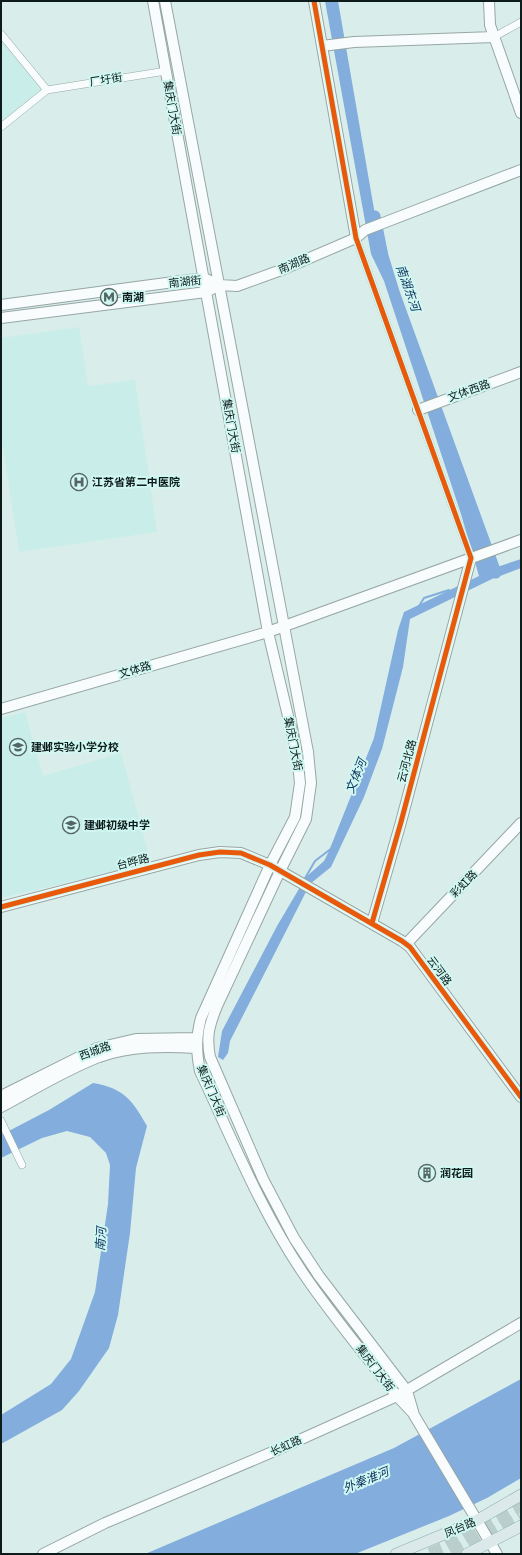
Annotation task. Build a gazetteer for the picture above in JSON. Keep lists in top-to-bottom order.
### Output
{
  "streets": {
    "main road": [
      "集庆门大街",
      "南湖路",
      "南湖街",
      "文体西路",
      "文体路",
      "云河北路",
      "台晔路",
      "彩虹路",
      "云河路",
      "西城路",
      "长虹路",
      "凤台路"
    ],
    "street": ["厂圩街"]
  },
  "crossings": [
    ["厂圩街", "集庆门大街"],
    ["集庆门大街", "南湖路"],
    ["集庆门大街", "南湖街"],
    ["集庆门大街", "文体路"],
    ["集庆门大街", "台晔路"],
    ["集庆门大街", "西城路"],
    ["集庆门大街", "长虹路"],
    ["集庆门大街", "凤台路"],
    ["南湖路", "南湖街"],
    ["文体路", "云河北路"],
    ["云河北路", "云河路"],
    ["台晔路", "云河路"],
    ["彩虹路", "云河路"]
  ],
  "water": [
    "南湖东河",
    "文体河",
    "南河",
    "外秦淮河"
  ],
  "places": {
    "metro station": ["南湖"],
    "hospital": ["江苏省第二中医院"],
    "school or university": ["建邺实验小学分校", "建邺初级中学"],
    "building": ["润花园"]
  }
}
